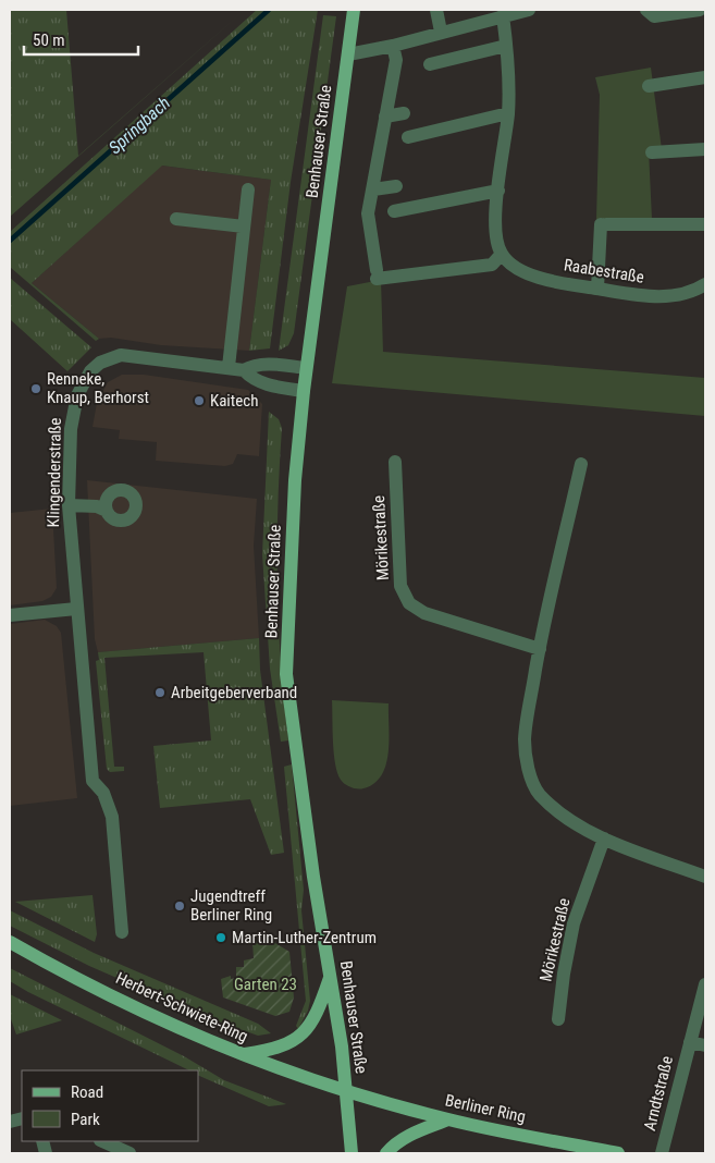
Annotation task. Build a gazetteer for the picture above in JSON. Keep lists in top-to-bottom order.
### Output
{
  "streets": {
    "main road": ["Benhauser Straße", "Herbert-Schwiete-Ring", "Berliner Ring"],
    "street": [
      "Raabestraße",
      "Klingenderstraße",
      "Mörikestraße",
      "Arndtstraße"
    ]
  },
  "crossings": [
    ["Benhauser Straße", "Klingenderstraße"],
    ["Benhauser Straße", "Herbert-Schwiete-Ring"],
    ["Benhauser Straße", "Berliner Ring"],
    ["Herbert-Schwiete-Ring", "Berliner Ring"]
  ],
  "water": ["Springbach"],
  "parks": ["Garten 23"],
  "places": [
    "Renneke, Knaup, Berhorst",
    "Kaitech",
    "Arbeitgeberverband",
    "Jugendtreff Berliner Ring",
    "Martin-Luther-Zentrum"
  ],
  "legend": ["Road", "Park"],
  "scale_bar": "50 m"
}
